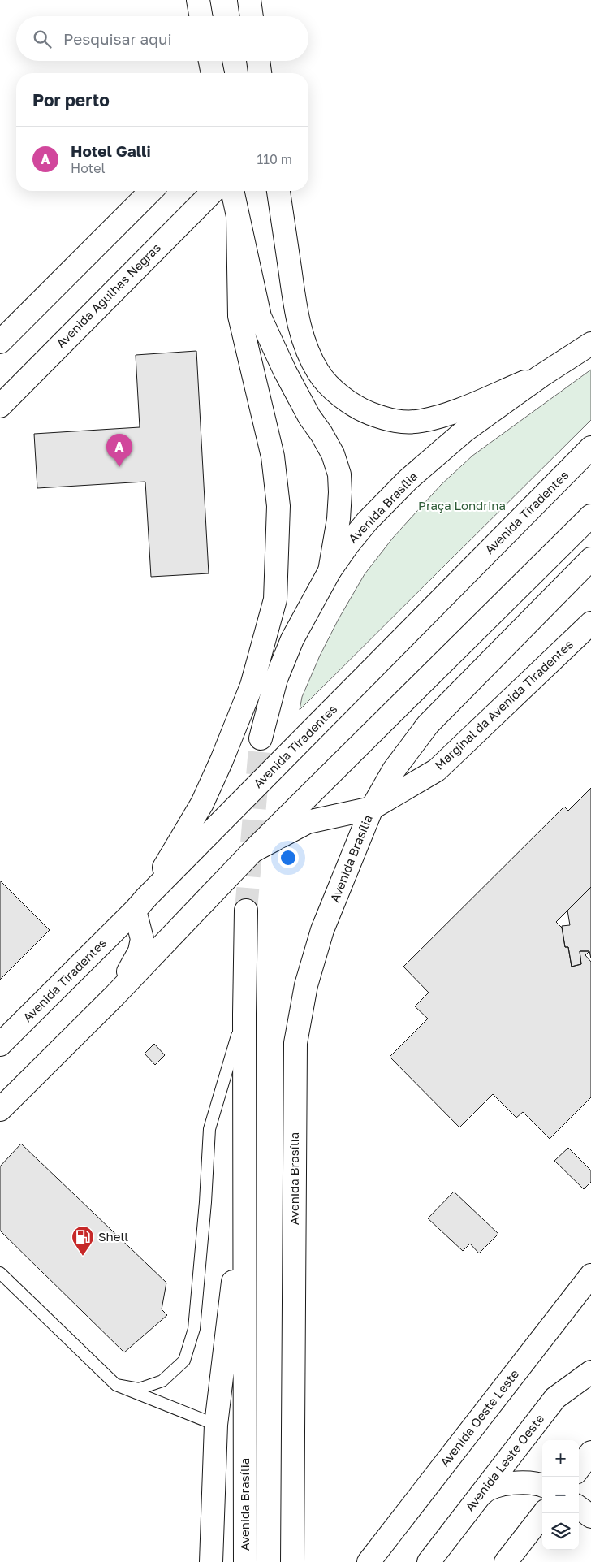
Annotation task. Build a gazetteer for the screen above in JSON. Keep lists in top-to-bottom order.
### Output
{
  "streets": {
    "main road": [
      "Avenida Agulhas Negras",
      "Avenida Brasília",
      "Avenida Tiradentes",
      "Marginal da Avenida Tiradentes",
      "Avenida Oeste Leste",
      "Avenida Leste Oeste"
    ]
  },
  "crossings": [
    ["Avenida Brasília", "Marginal da Avenida Tiradentes"]
  ],
  "parks": ["Praça Londrina"],
  "places": {
    "fuel station": ["Shell"]
  },
  "page": {
    "search": "Pesquisar aqui",
    "heading": "Por perto",
    "list": [
      {
        "mark": "A",
        "name": "Hotel Galli",
        "note": "Hotel",
        "value": "110 m"
      }
    ],
    "pins": "A",
    "map_buttons": ["+", "−"]
  }
}
